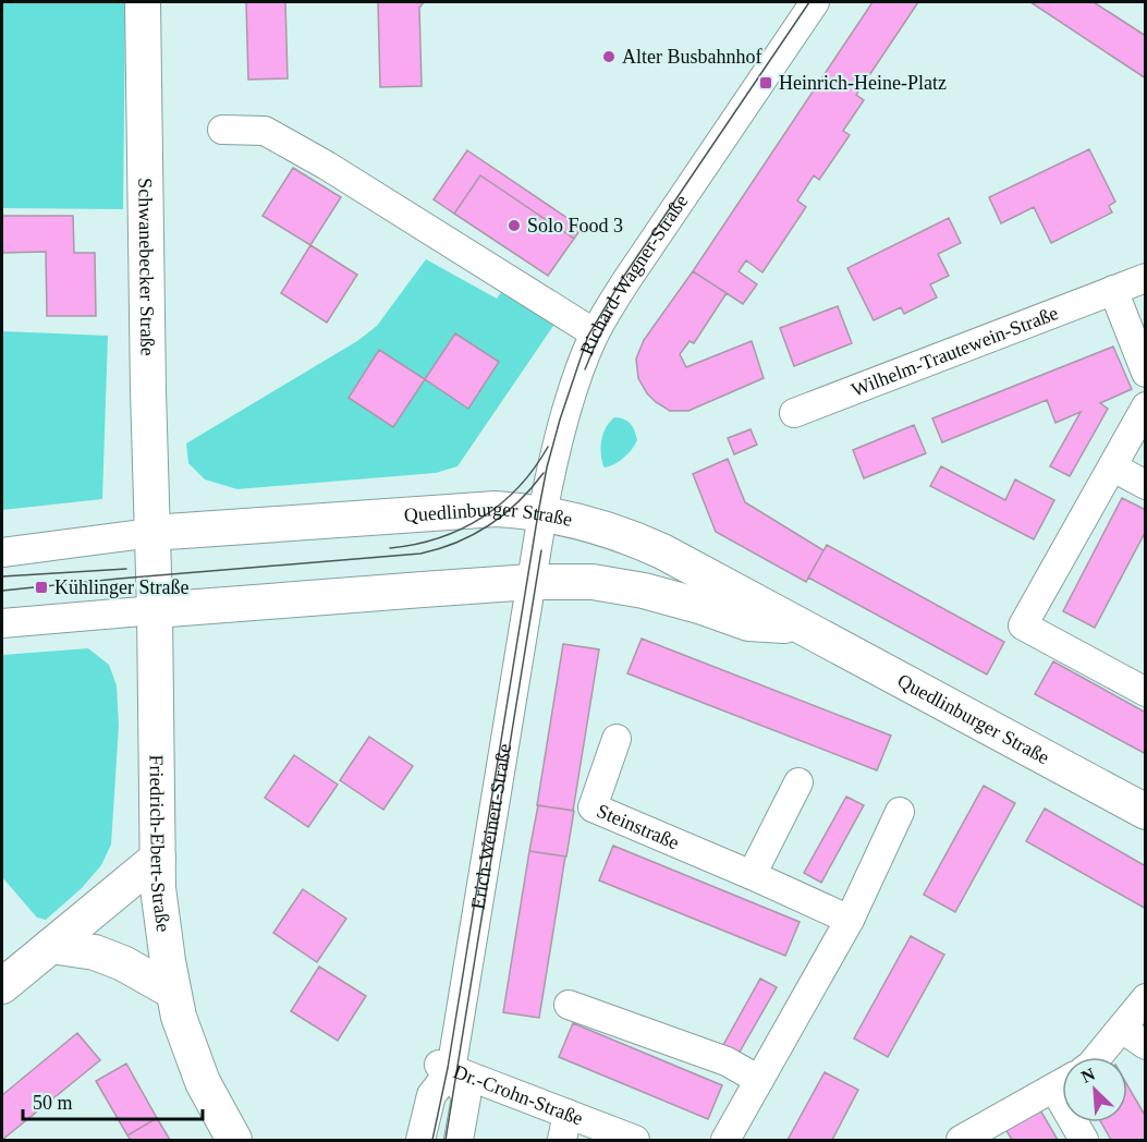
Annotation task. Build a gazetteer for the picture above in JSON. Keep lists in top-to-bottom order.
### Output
{
  "streets": {
    "main road": ["Schwanebecker Straße", "Quedlinburger Straße", "Friedrich-Ebert-Straße"],
    "street": [
      "Richard-Wagner-Straße",
      "Wilhelm-Trautewein-Straße",
      "Erich-Weinert-Straße",
      "Steinstraße",
      "Dr.-Crohn-Straße"
    ]
  },
  "crossings": [
    ["Schwanebecker Straße", "Quedlinburger Straße"],
    ["Schwanebecker Straße", "Friedrich-Ebert-Straße"],
    ["Richard-Wagner-Straße", "Quedlinburger Straße"],
    ["Richard-Wagner-Straße", "Erich-Weinert-Straße"],
    ["Quedlinburger Straße", "Erich-Weinert-Straße"],
    ["Quedlinburger Straße", "Friedrich-Ebert-Straße"],
    ["Erich-Weinert-Straße", "Dr.-Crohn-Straße"]
  ],
  "places": {
    "other": ["Alter Busbahnhof", "Solo Food 3"],
    "transit": ["Heinrich-Heine-Platz", "Kühlinger Straße"]
  },
  "scale_bar": "50 m",
  "north": "top left"
}
